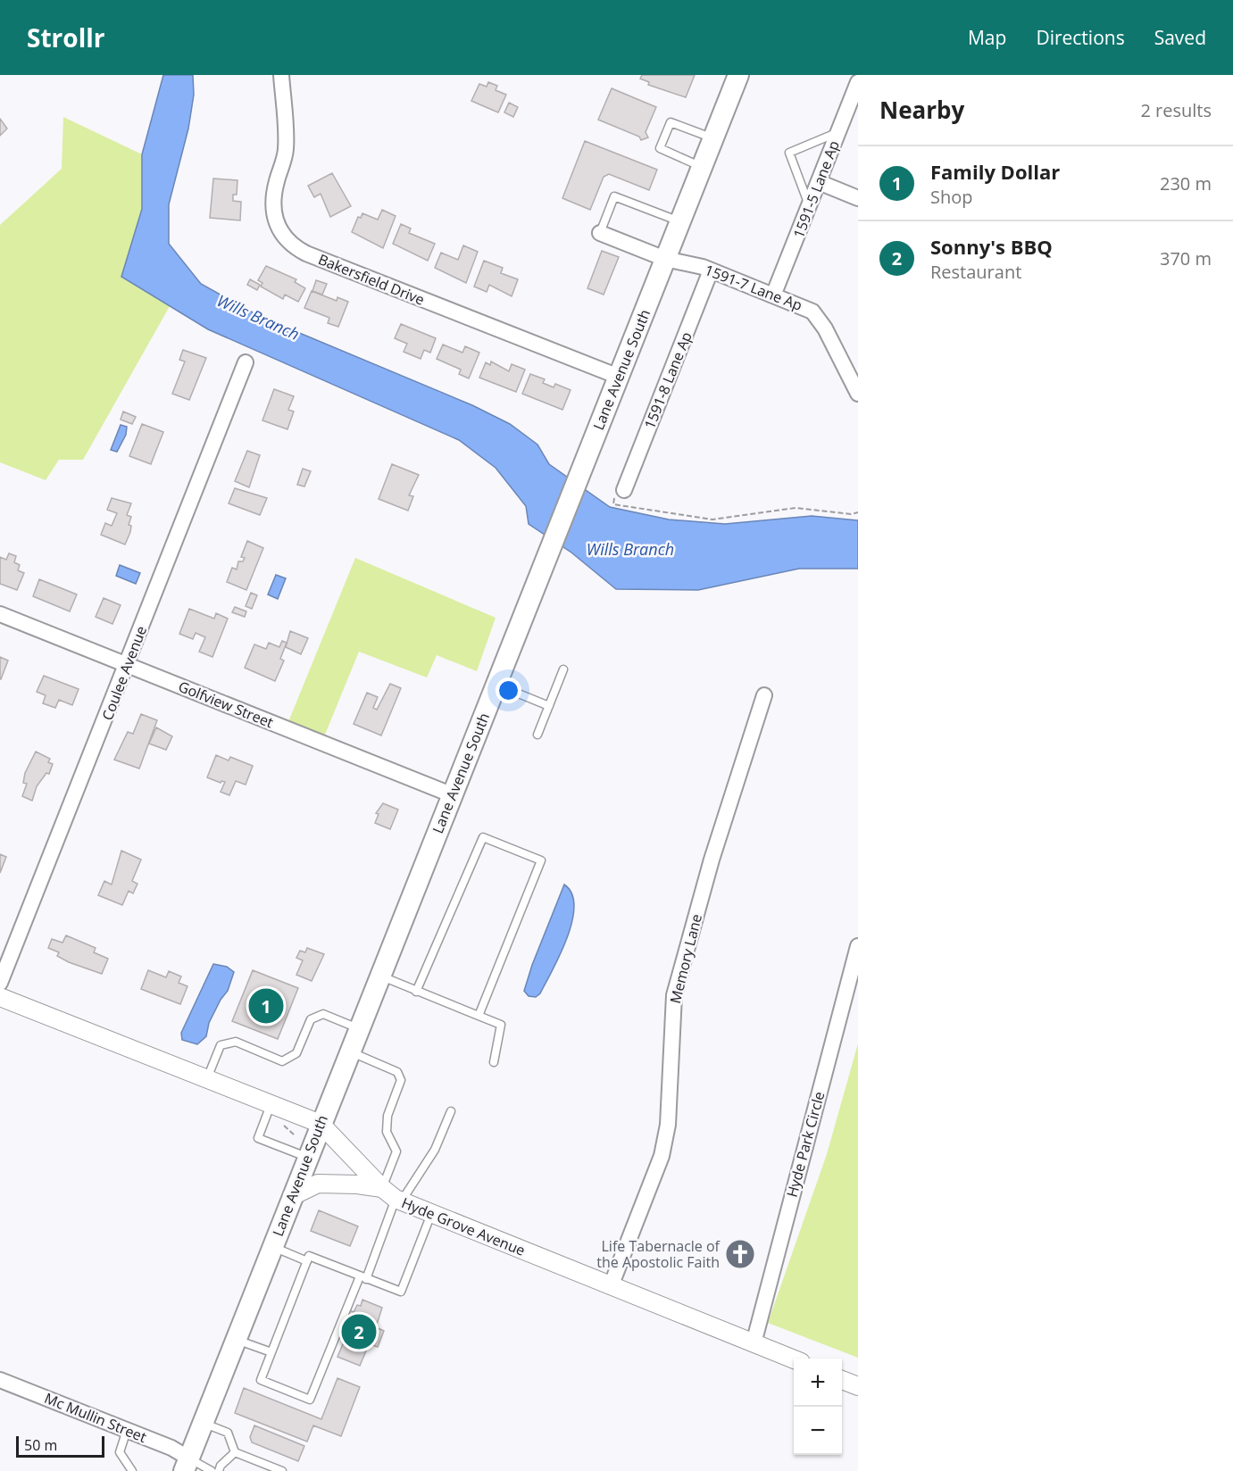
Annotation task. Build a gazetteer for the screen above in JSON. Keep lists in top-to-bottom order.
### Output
{
  "streets": {
    "main road": ["Lane Avenue South"],
    "street": [
      "1591-5 Lane Ap",
      "Bakersfield Drive",
      "1591-7 Lane Ap",
      "1591-8 Lane Ap",
      "Coulee Avenue",
      "Golfview Street",
      "Memory Lane",
      "Hyde Park Circle",
      "Hyde Grove Avenue",
      "Mc Mullin Street"
    ]
  },
  "crossings": [
    ["1591-5 Lane Ap", "1591-7 Lane Ap"],
    ["Bakersfield Drive", "Lane Avenue South"],
    ["1591-7 Lane Ap", "Lane Avenue South"],
    ["1591-7 Lane Ap", "1591-8 Lane Ap"],
    ["Lane Avenue South", "Golfview Street"],
    ["Lane Avenue South", "Hyde Grove Avenue"],
    ["Lane Avenue South", "Mc Mullin Street"],
    ["Coulee Avenue", "Golfview Street"],
    ["Memory Lane", "Hyde Grove Avenue"],
    ["Hyde Park Circle", "Hyde Grove Avenue"]
  ],
  "water": ["Wills Branch"],
  "places": {
    "church": ["Life Tabernacle of the Apostolic Faith"]
  },
  "scale_bar": "50 m",
  "page": {
    "header": "Strollr",
    "nav": ["Map", "Directions", "Saved"],
    "heading": ["Nearby", "2 results"],
    "list": [
      {
        "mark": "1",
        "name": "Family Dollar",
        "note": "Shop",
        "value": "230 m"
      },
      {
        "mark": "2",
        "name": "Sonny's BBQ",
        "note": "Restaurant",
        "value": "370 m"
      }
    ],
    "pins": ["1", "2"],
    "map_buttons": ["+", "−"],
    "scale": "50 m"
  }
}
